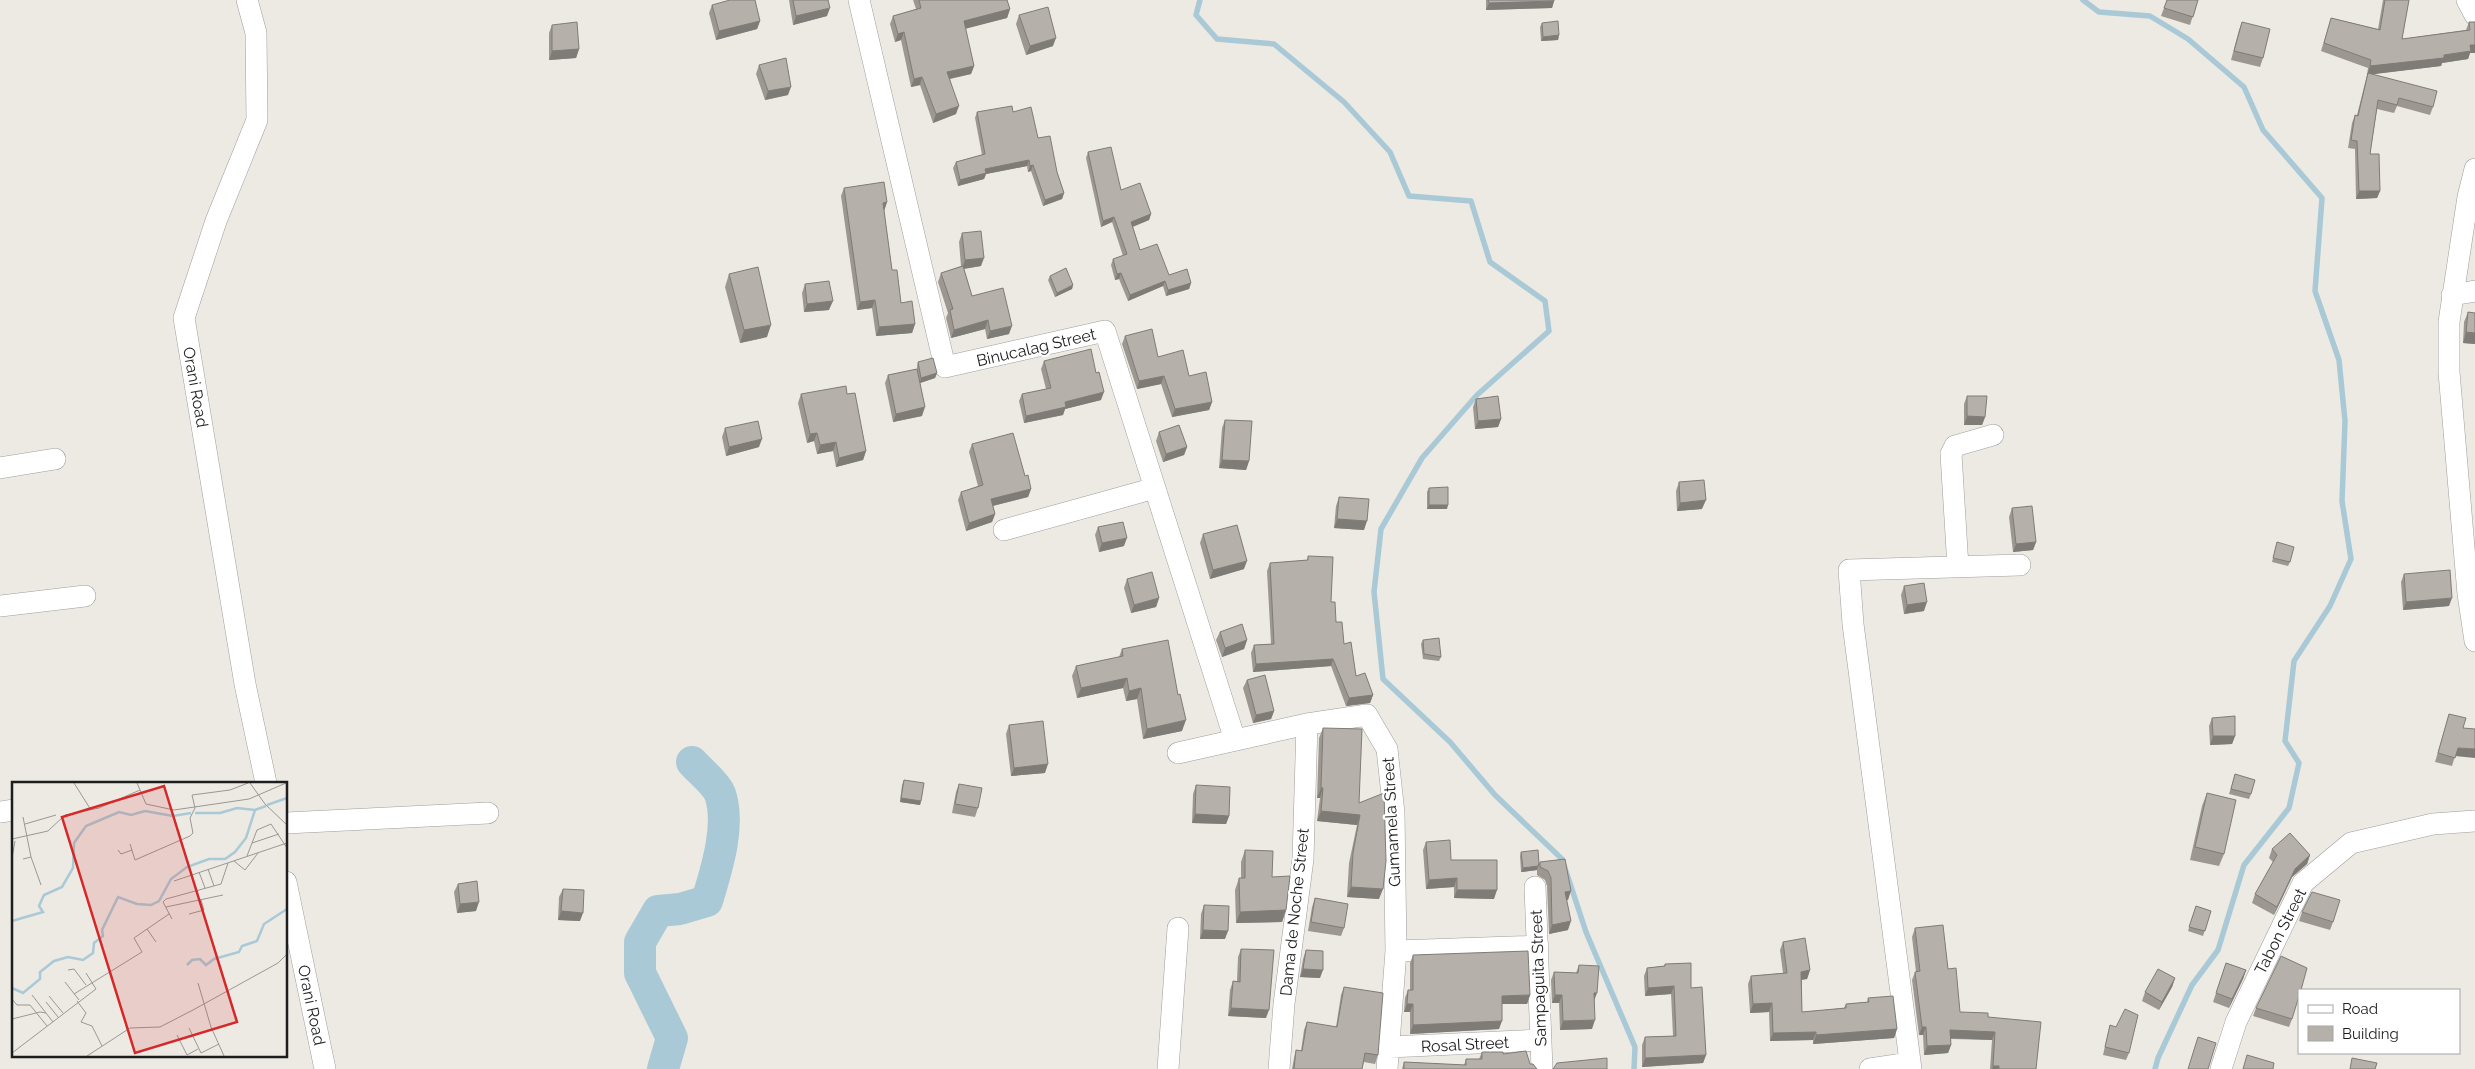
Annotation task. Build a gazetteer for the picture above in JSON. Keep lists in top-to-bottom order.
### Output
{
  "streets": {
    "street": [
      "Binucalag Street",
      "Orani Road",
      "Gumamela Street",
      "Dama de Noche Street",
      "Tabon Street",
      "Sampaguita Street",
      "Rosal Street"
    ]
  },
  "crossings": [
    ["Binucalag Street", "Gumamela Street"],
    ["Gumamela Street", "Dama de Noche Street"],
    ["Gumamela Street", "Rosal Street"],
    ["Sampaguita Street", "Rosal Street"]
  ],
  "legend": ["Road", "Building"]
}
